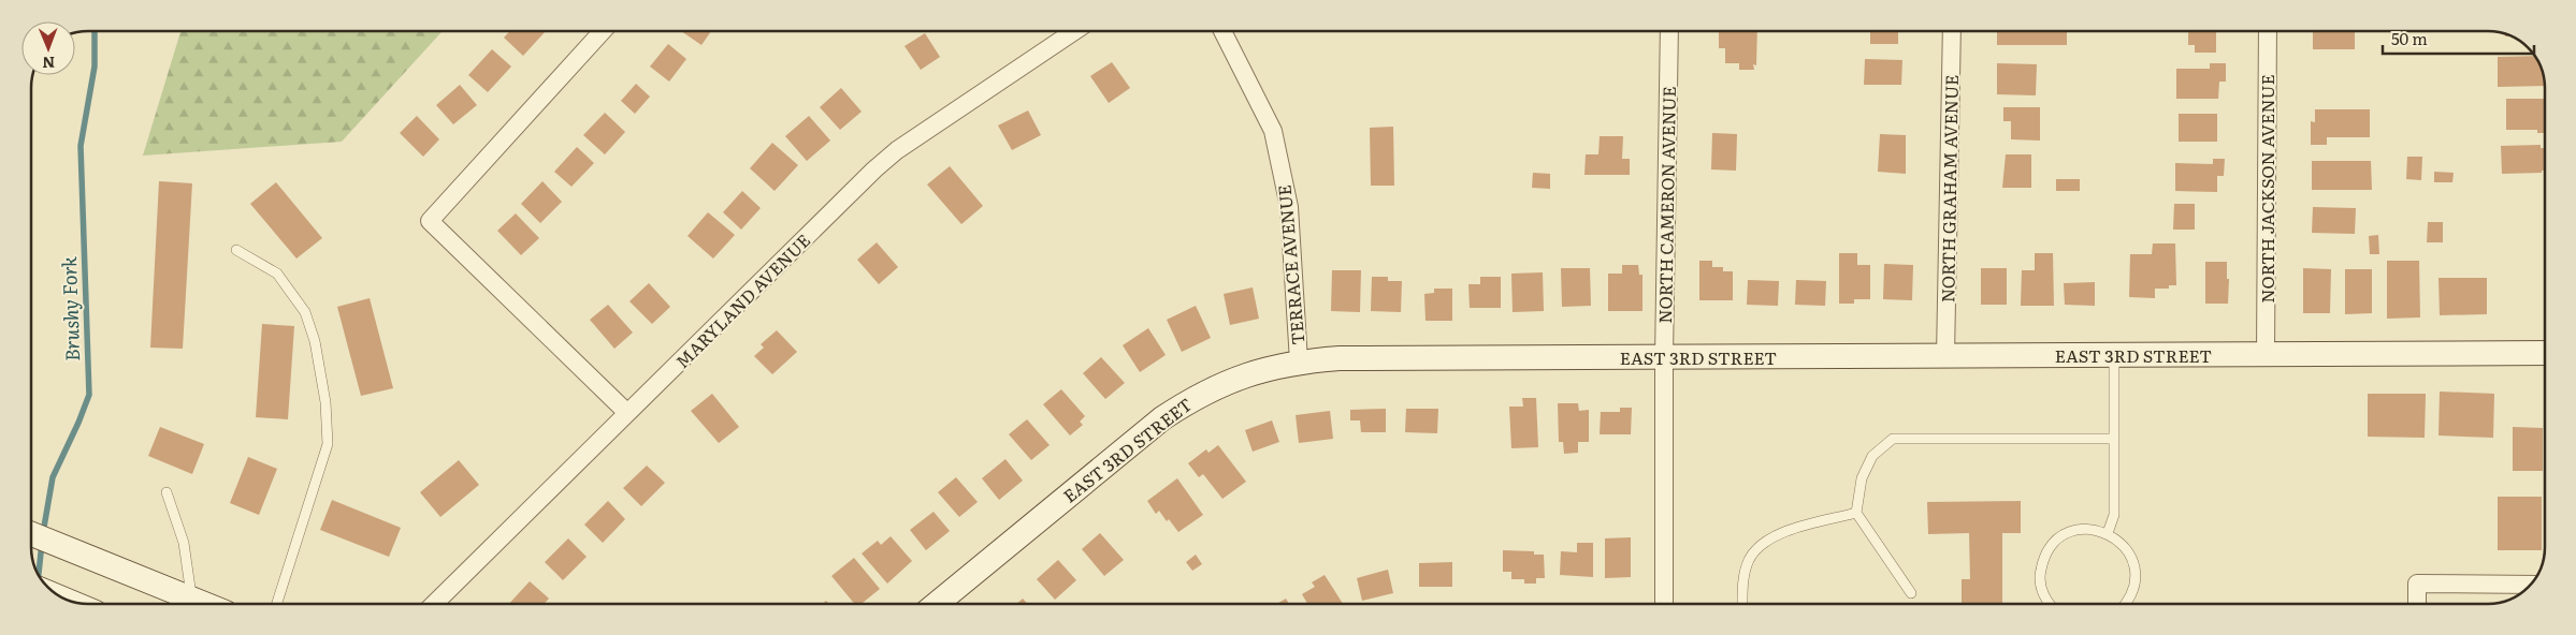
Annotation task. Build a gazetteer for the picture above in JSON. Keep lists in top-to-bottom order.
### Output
{
  "streets": {
    "street": [
      "NORTH GRAHAM AVENUE",
      "NORTH JACKSON AVENUE",
      "NORTH CAMERON AVENUE",
      "TERRACE AVENUE",
      "MARYLAND AVENUE",
      "EAST 3RD STREET"
    ]
  },
  "crossings": [
    ["NORTH GRAHAM AVENUE", "EAST 3RD STREET"],
    ["NORTH JACKSON AVENUE", "EAST 3RD STREET"],
    ["NORTH CAMERON AVENUE", "EAST 3RD STREET"],
    ["TERRACE AVENUE", "EAST 3RD STREET"]
  ],
  "water": ["Brushy Fork"],
  "scale_bar": "50 m",
  "north": "bottom"
}
